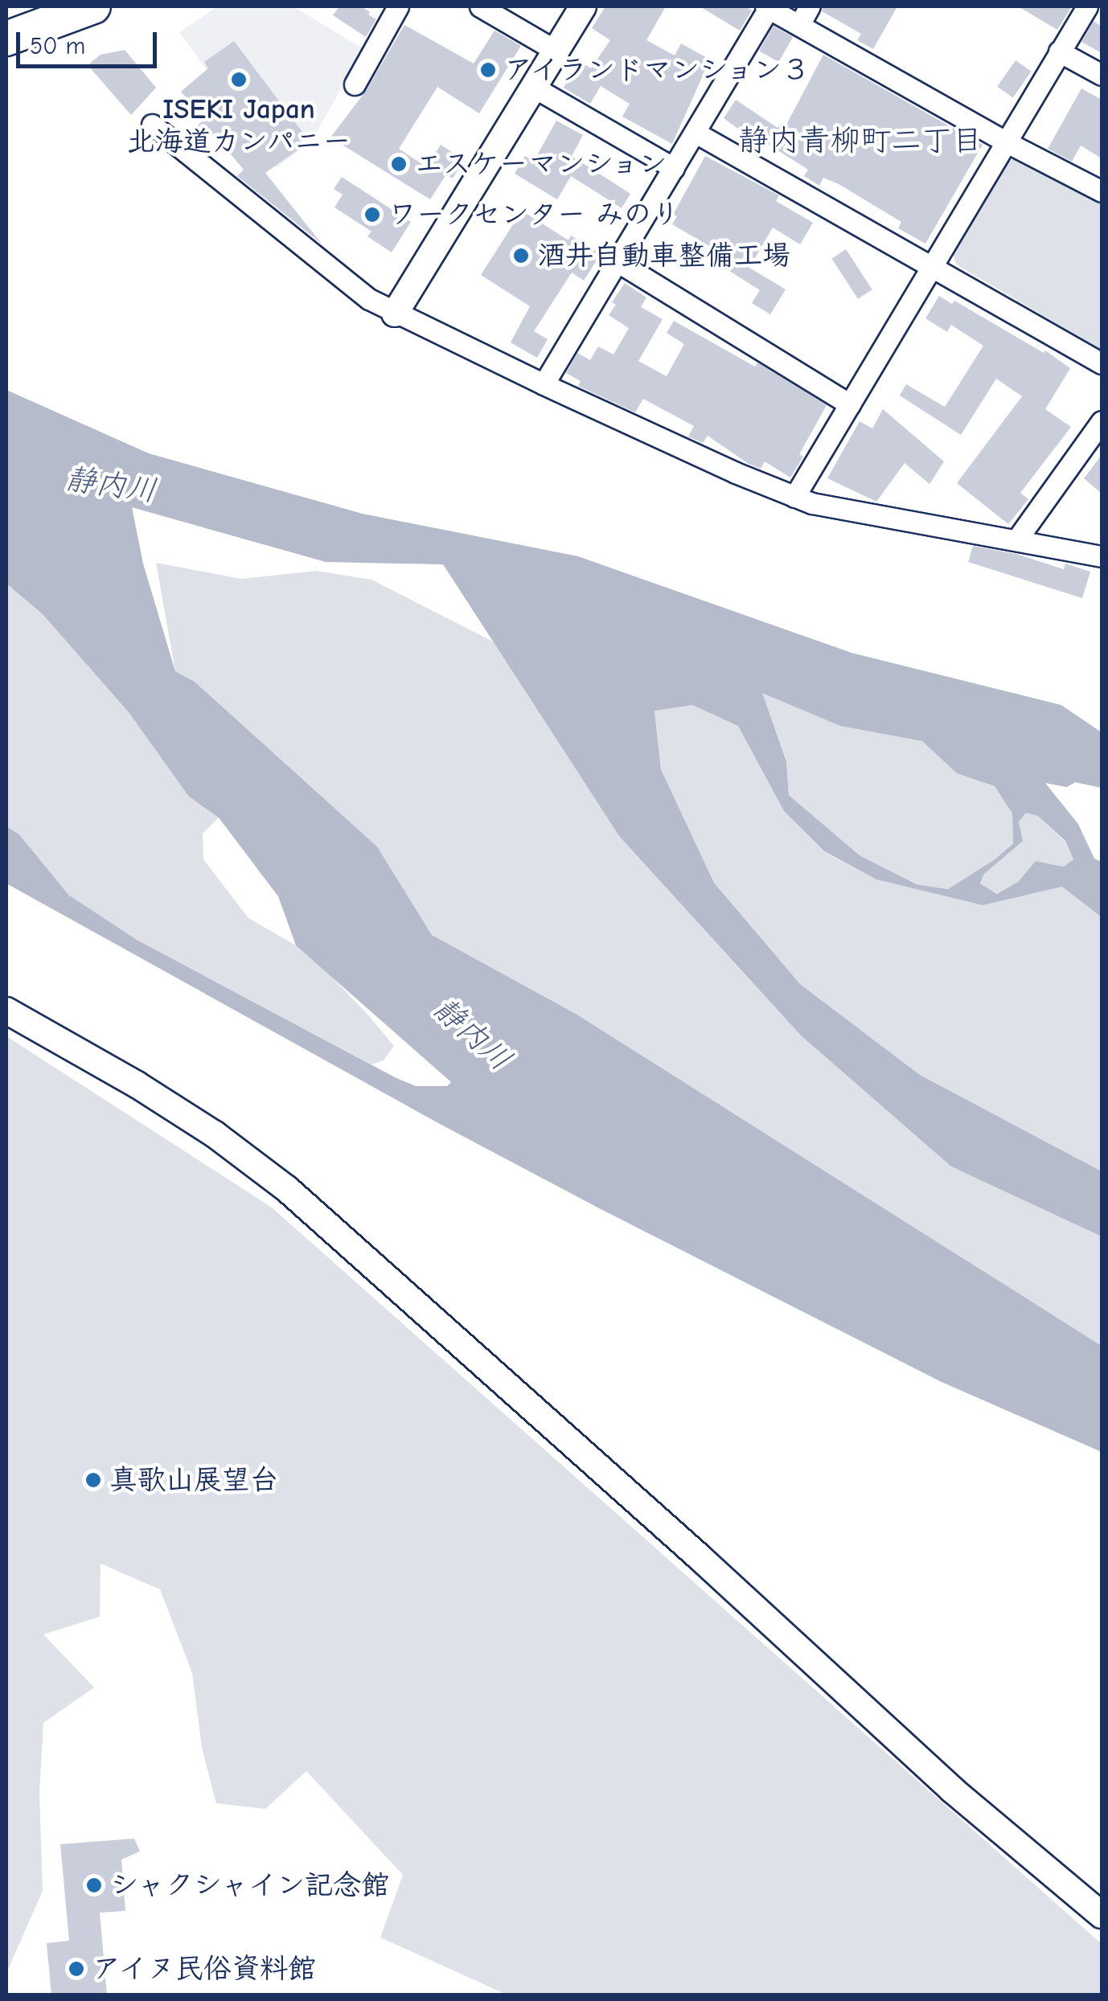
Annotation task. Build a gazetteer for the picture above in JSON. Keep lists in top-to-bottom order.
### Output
{
  "districts": ["静内青柳町二丁目"],
  "water": ["静内川"],
  "places": [
    "アイランドマンション３",
    "ISEKI Japan 北海道カンパニー",
    "エスケーマンション",
    "ワークセンター みのり",
    "酒井自動車整備工場",
    "真歌山展望台",
    "シャクシャイン記念館",
    "アイヌ民俗資料館"
  ],
  "scale_bar": "50 m"
}
